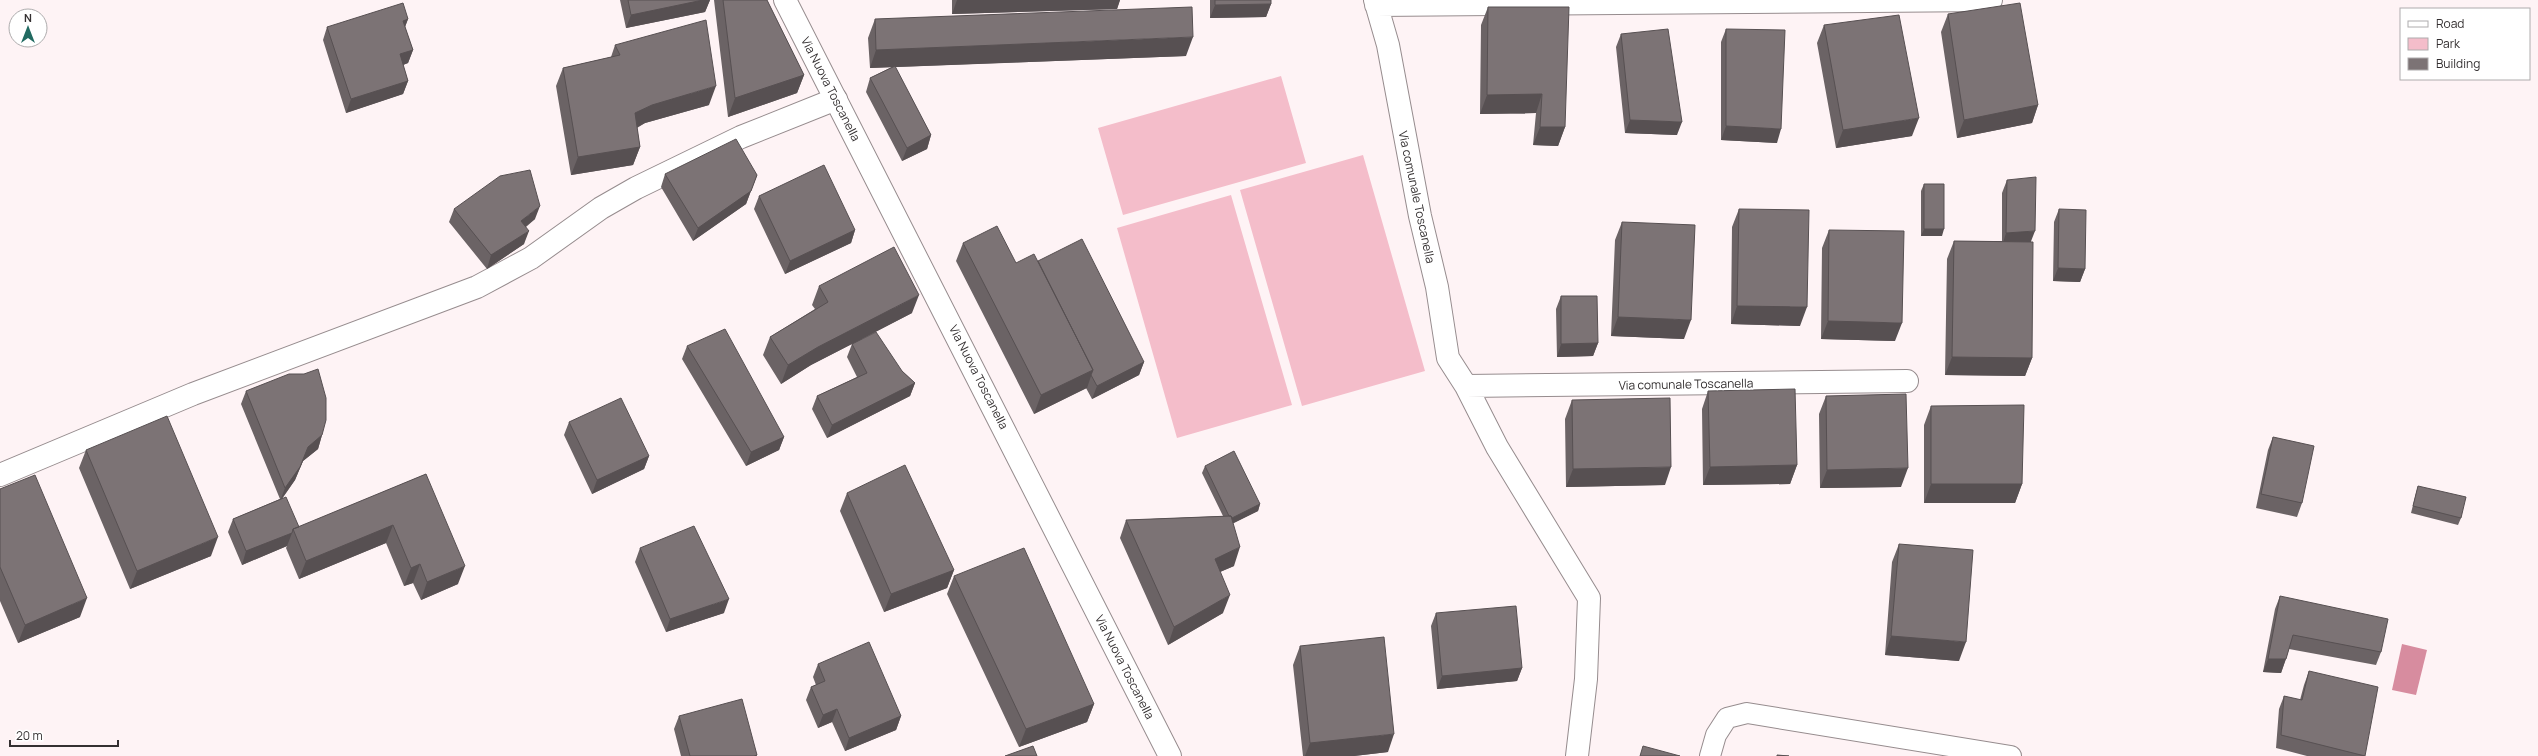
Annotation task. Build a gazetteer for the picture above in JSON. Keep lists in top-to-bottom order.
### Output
{
  "streets": {
    "street": ["Via Nuova Toscanella", "Via comunale Toscanella"]
  },
  "legend": ["Road", "Park", "Building"],
  "scale_bar": "20 m",
  "north": "top"
}
